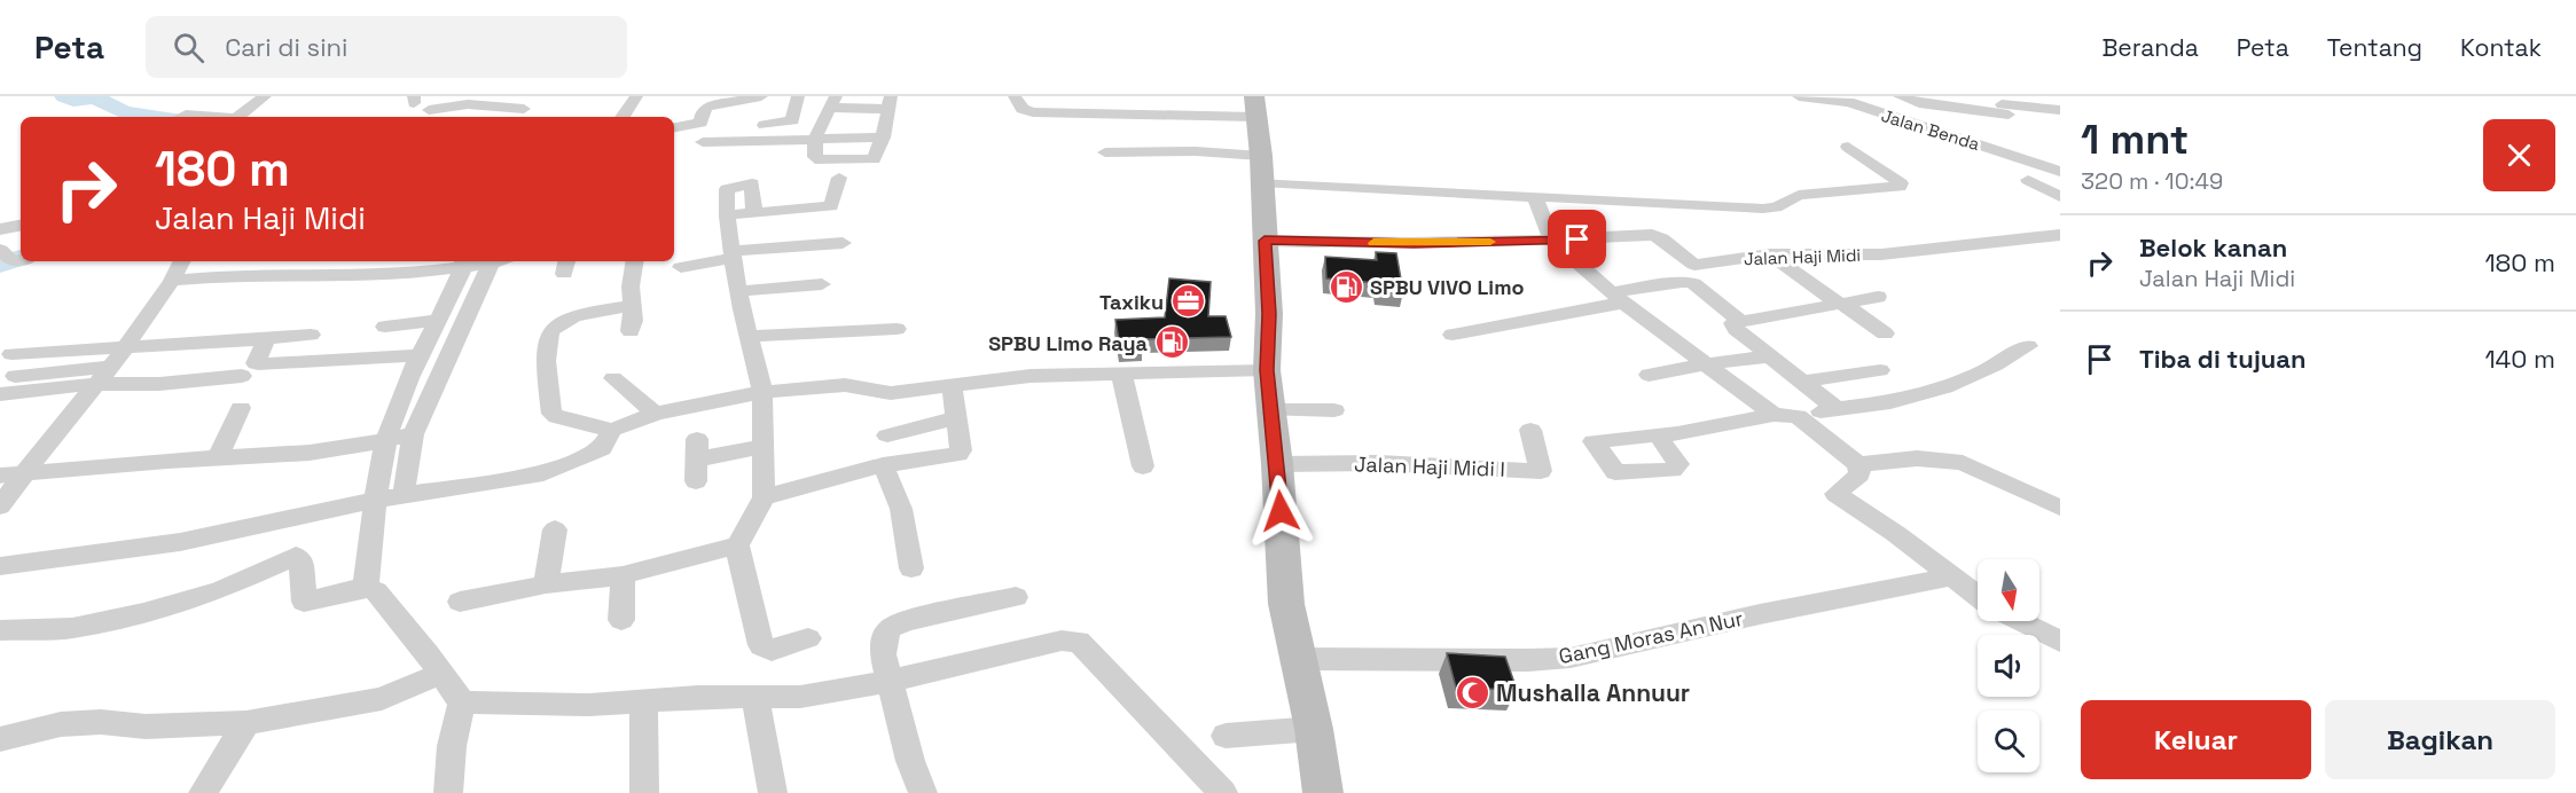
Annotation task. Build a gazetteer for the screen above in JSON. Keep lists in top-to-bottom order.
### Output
{
  "streets": {
    "street": [
      "Jalan Benda",
      "Jalan Haji Midi",
      "Jalan Haji Midi I",
      "Gang Moras An Nur"
    ]
  },
  "places": {
    "fuel station": ["SPBU VIVO Limo", "SPBU Limo Raya"],
    "office": ["Taxiku"],
    "mosque": ["Mushalla Annuur"]
  },
  "north": "bottom",
  "page": {
    "header": "Peta",
    "search": "Cari di sini",
    "nav": [
      "Beranda",
      "Peta",
      "Tentang",
      "Kontak"
    ],
    "heading": ["1 mnt", "320 m · 10:49"],
    "turn": ["180 m", "Jalan Haji Midi"],
    "list": [
      {
        "name": "Belok kanan",
        "note": "Jalan Haji Midi",
        "value": "180 m"
      },
      {
        "name": "Tiba di tujuan",
        "value": "140 m"
      }
    ],
    "buttons": ["Keluar", "Bagikan"]
  }
}
